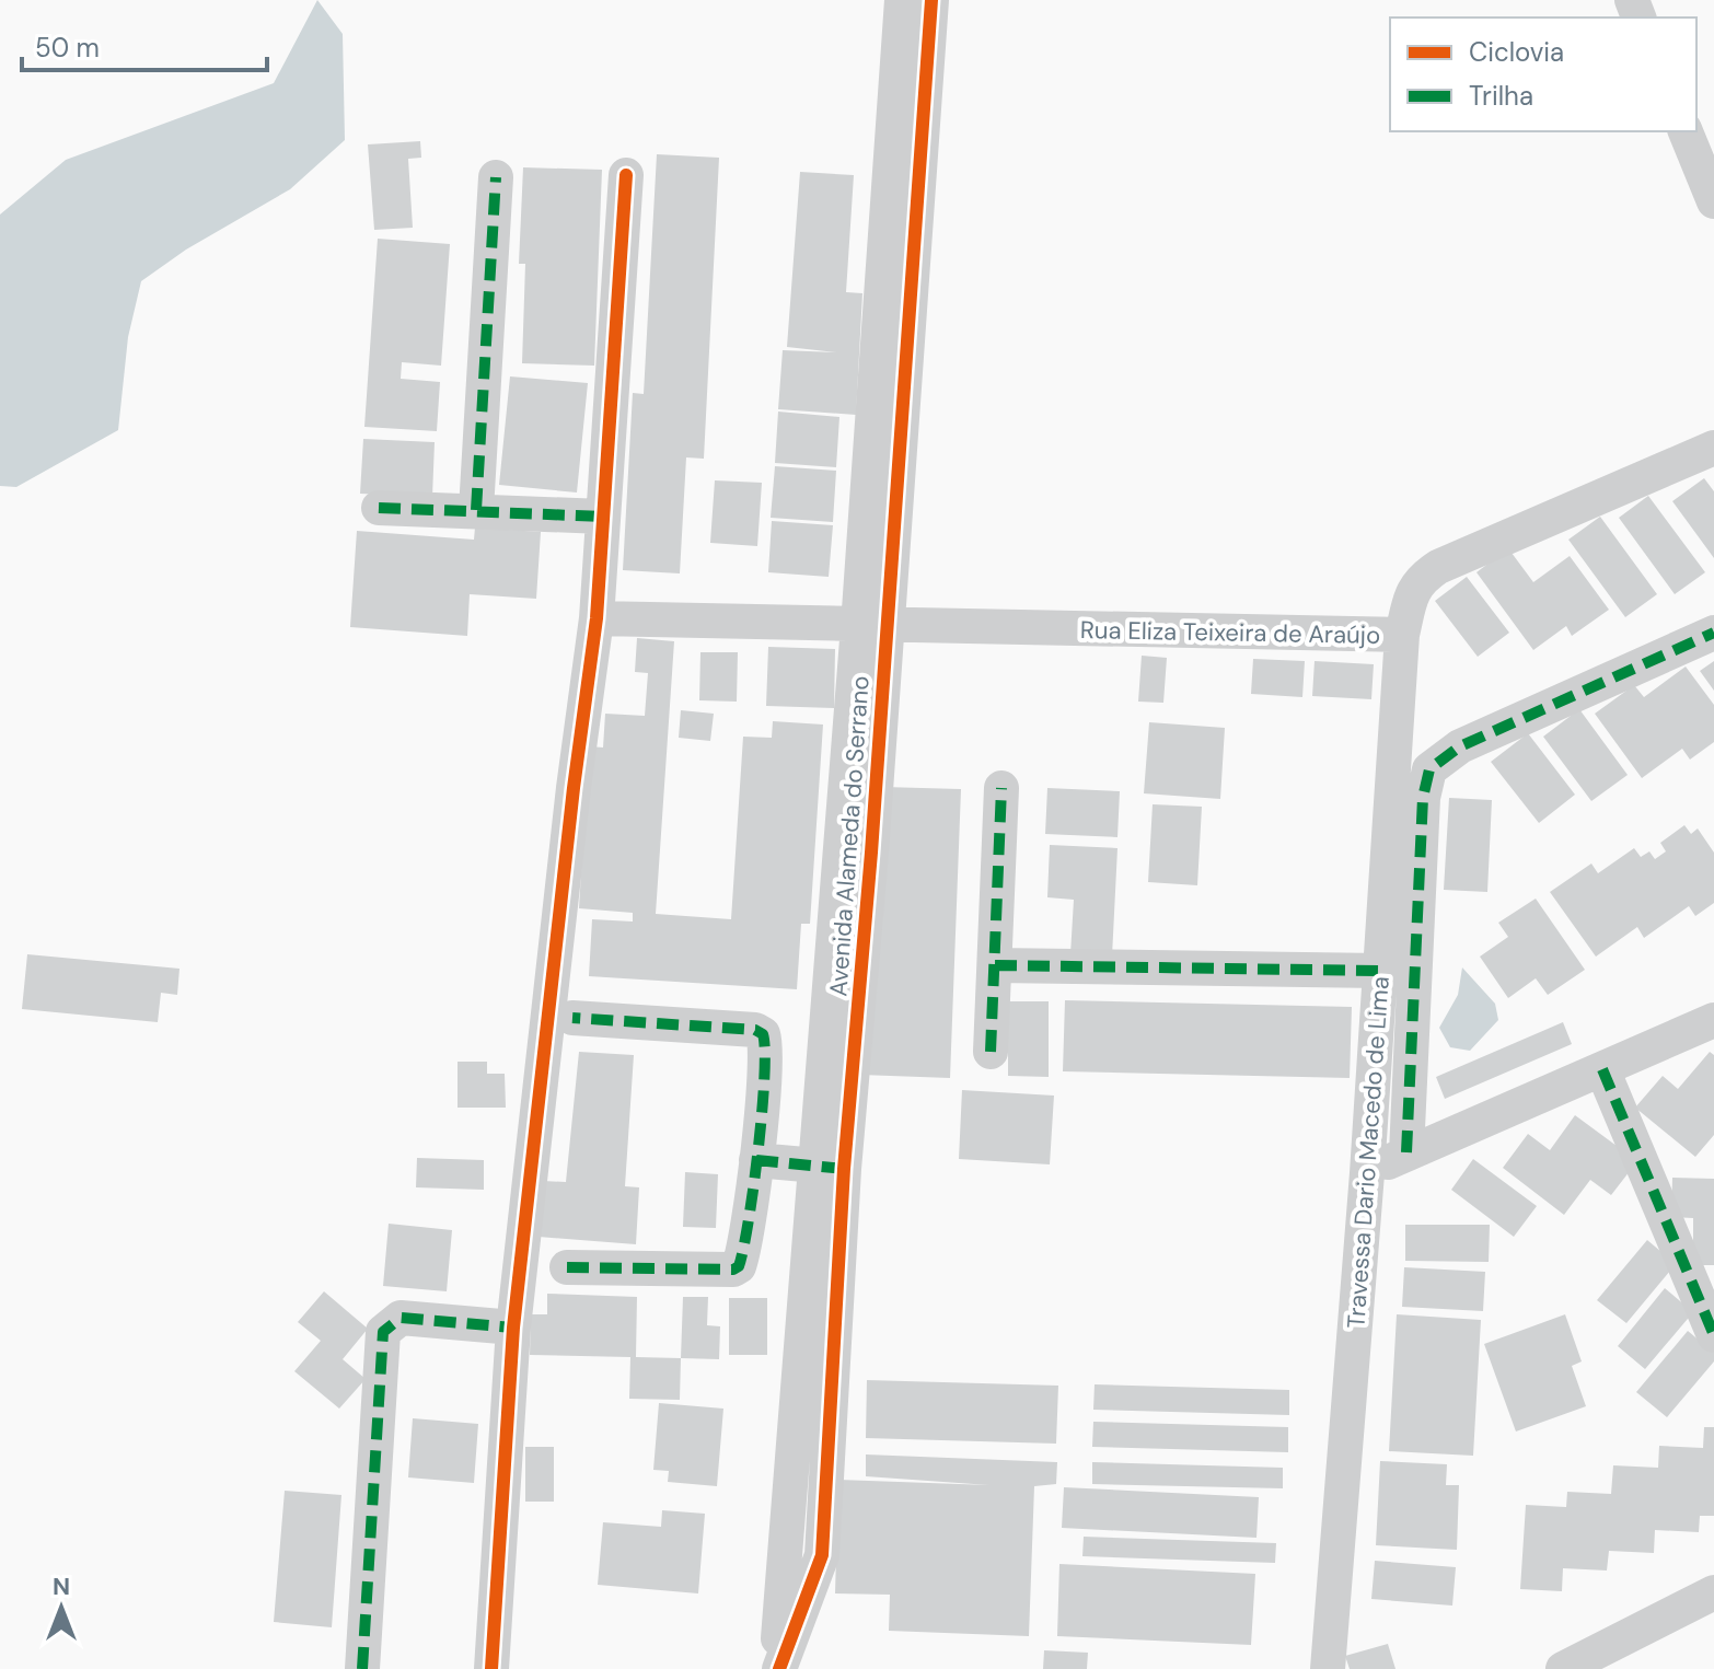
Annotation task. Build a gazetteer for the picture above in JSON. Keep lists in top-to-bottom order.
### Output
{
  "streets": {
    "street": ["Rua Eliza Teixeira de Araújo", "Avenida Alameda do Serrano", "Travessa Dario Macedo de Lima"]
  },
  "crossings": [
    ["Rua Eliza Teixeira de Araújo", "Avenida Alameda do Serrano"],
    ["Rua Eliza Teixeira de Araújo", "Travessa Dario Macedo de Lima"]
  ],
  "legend": ["Ciclovia", "Trilha"],
  "scale_bar": "50 m",
  "north": "top"
}
